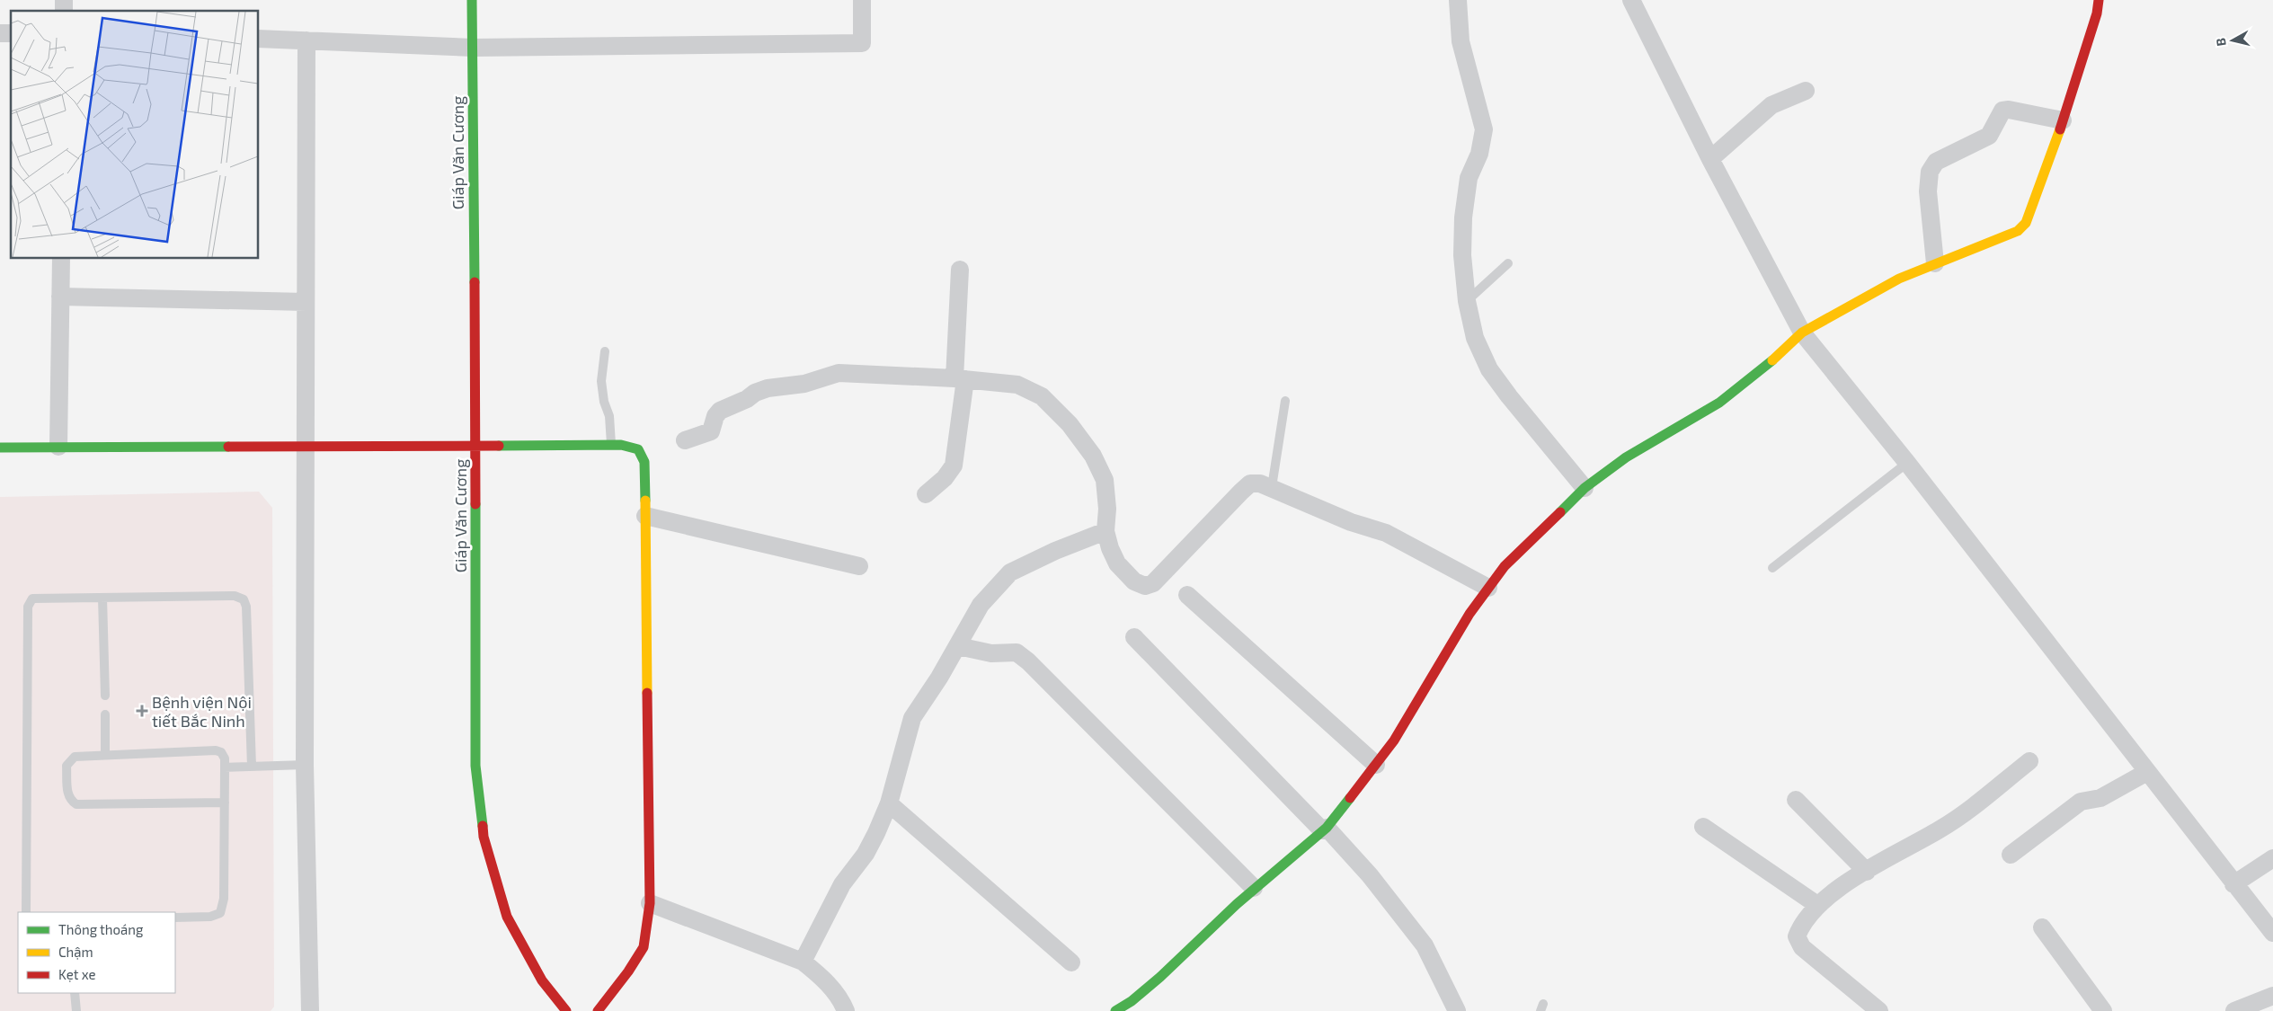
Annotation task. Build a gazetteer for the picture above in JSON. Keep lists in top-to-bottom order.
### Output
{
  "streets": {
    "street": ["Giáp Văn Cương"]
  },
  "places": {
    "health": ["Bệnh viện Nội tiết Bắc Ninh"]
  },
  "legend": ["Thông thoáng", "Chậm", "Kẹt xe"],
  "north": "left"
}
